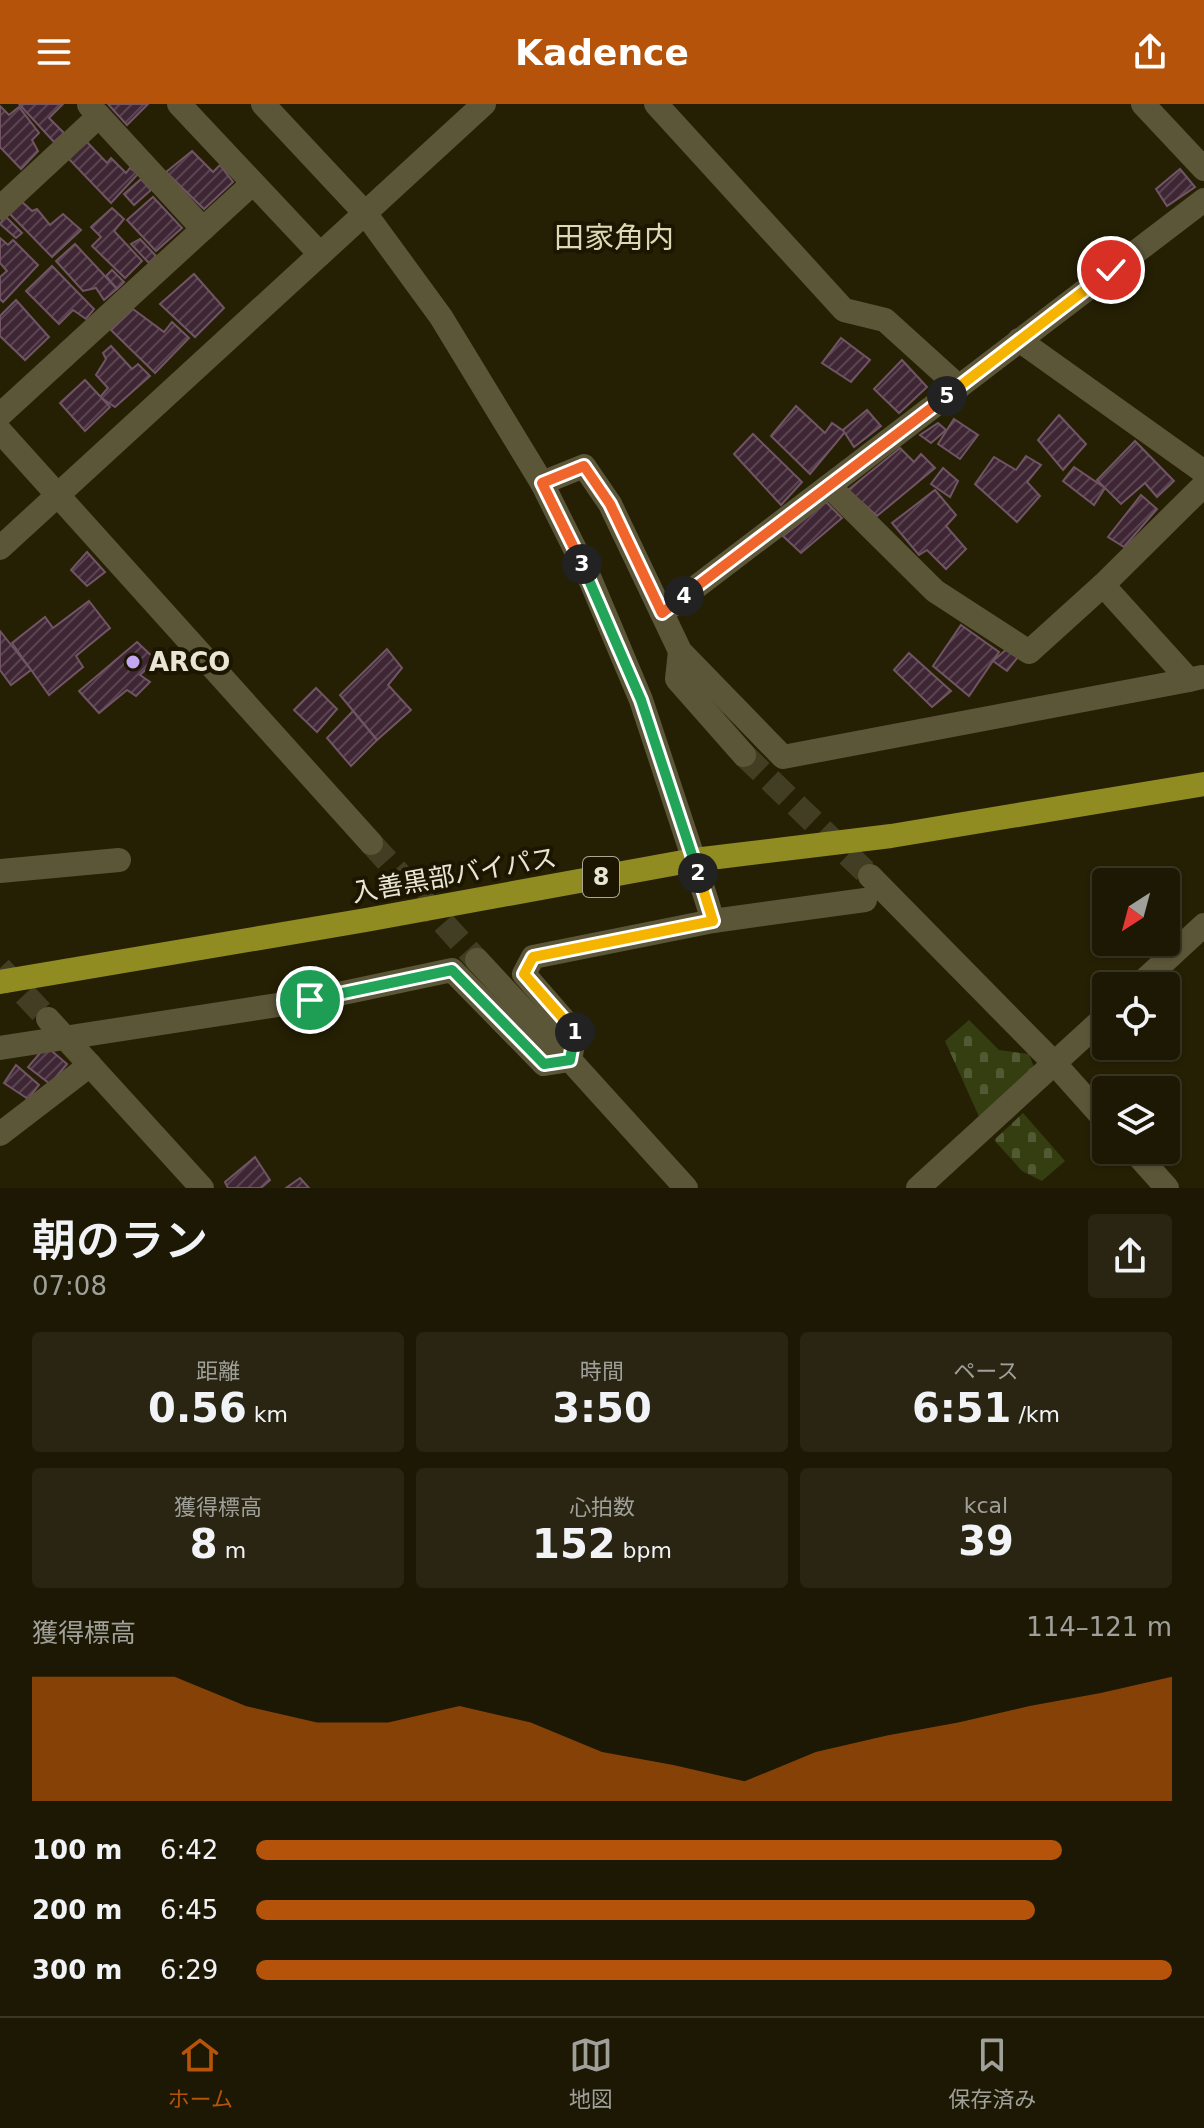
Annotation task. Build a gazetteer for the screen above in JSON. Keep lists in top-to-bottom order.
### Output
{
  "streets": {
    "highway": ["入善黒部バイパス", "8"]
  },
  "districts": ["田家角内"],
  "places": ["ARCO"],
  "north": "bottom left",
  "page": {
    "header": "Kadence",
    "pins": [
      "5",
      "3",
      "4",
      "2",
      "1"
    ],
    "heading": ["朝のラン", "07:08"],
    "stats": [
      ["距離", "0.56 km"],
      ["時間", "3:50"],
      ["ペース", "6:51 /km"],
      ["獲得標高", "8 m"],
      ["心拍数", "152 bpm"],
      ["kcal", "39"]
    ],
    "chart": ["獲得標高", "114–121 m"],
    "list": [
      {
        "name": "100 m",
        "note": "6:42"
      },
      {
        "name": "200 m",
        "note": "6:45"
      },
      {
        "name": "300 m",
        "note": "6:29"
      }
    ],
    "tabs": ["ホーム", "地図", "保存済み"]
  }
}
